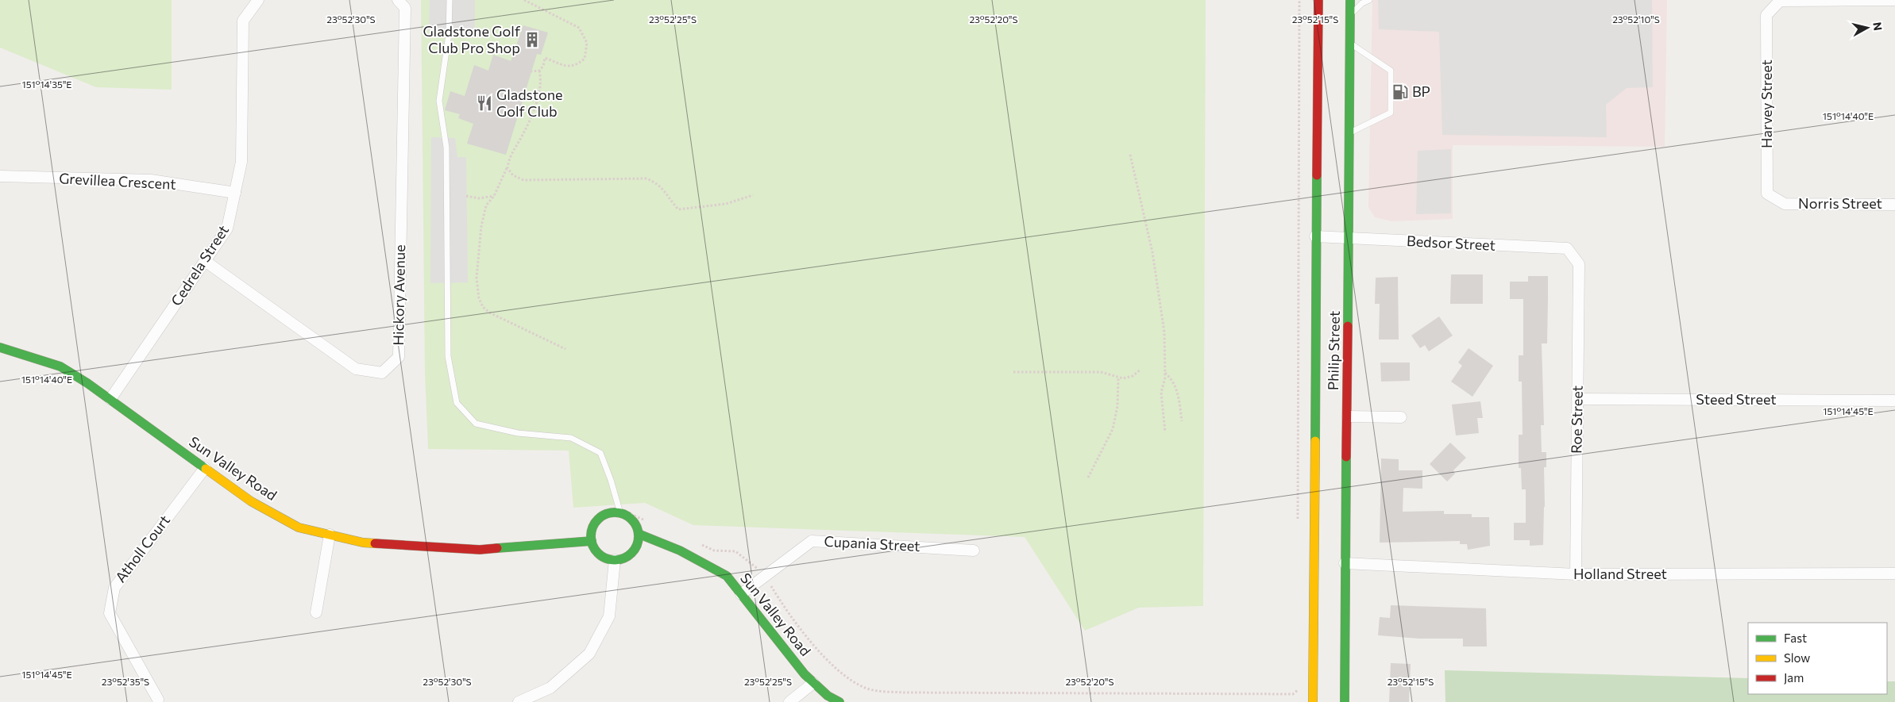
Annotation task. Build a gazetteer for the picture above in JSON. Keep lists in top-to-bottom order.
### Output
{
  "streets": {
    "main road": ["Philip Street", "Sun Valley Road"],
    "street": [
      "Harvey Street",
      "Grevillea Crescent",
      "Norris Street",
      "Bedsor Street",
      "Cedrela Street",
      "Hickory Avenue",
      "Steed Street",
      "Roe Street",
      "Cupania Street",
      "Atholl Court",
      "Holland Street"
    ]
  },
  "crossings": [
    ["Harvey Street", "Norris Street"],
    ["Grevillea Crescent", "Cedrela Street"],
    ["Bedsor Street", "Philip Street"],
    ["Bedsor Street", "Roe Street"],
    ["Cedrela Street", "Hickory Avenue"],
    ["Cedrela Street", "Sun Valley Road"],
    ["Philip Street", "Holland Street"],
    ["Steed Street", "Roe Street"],
    ["Roe Street", "Holland Street"],
    ["Sun Valley Road", "Cupania Street"],
    ["Sun Valley Road", "Atholl Court"]
  ],
  "places": {
    "building": ["Gladstone Golf Club Pro Shop"],
    "fuel station": ["BP"],
    "restaurant": ["Gladstone Golf Club"]
  },
  "legend": ["Fast", "Slow", "Jam"],
  "north": "right",
  "coordinates": [
    "23°52'30\"S",
    "23°52'25\"S",
    "23°52'20\"S",
    "23°52'15\"S",
    "23°52'10\"S",
    "151°14'35\"E",
    "151°14'40\"E",
    "151°14'45\"E",
    "23°52'35\"S"
  ]
}
